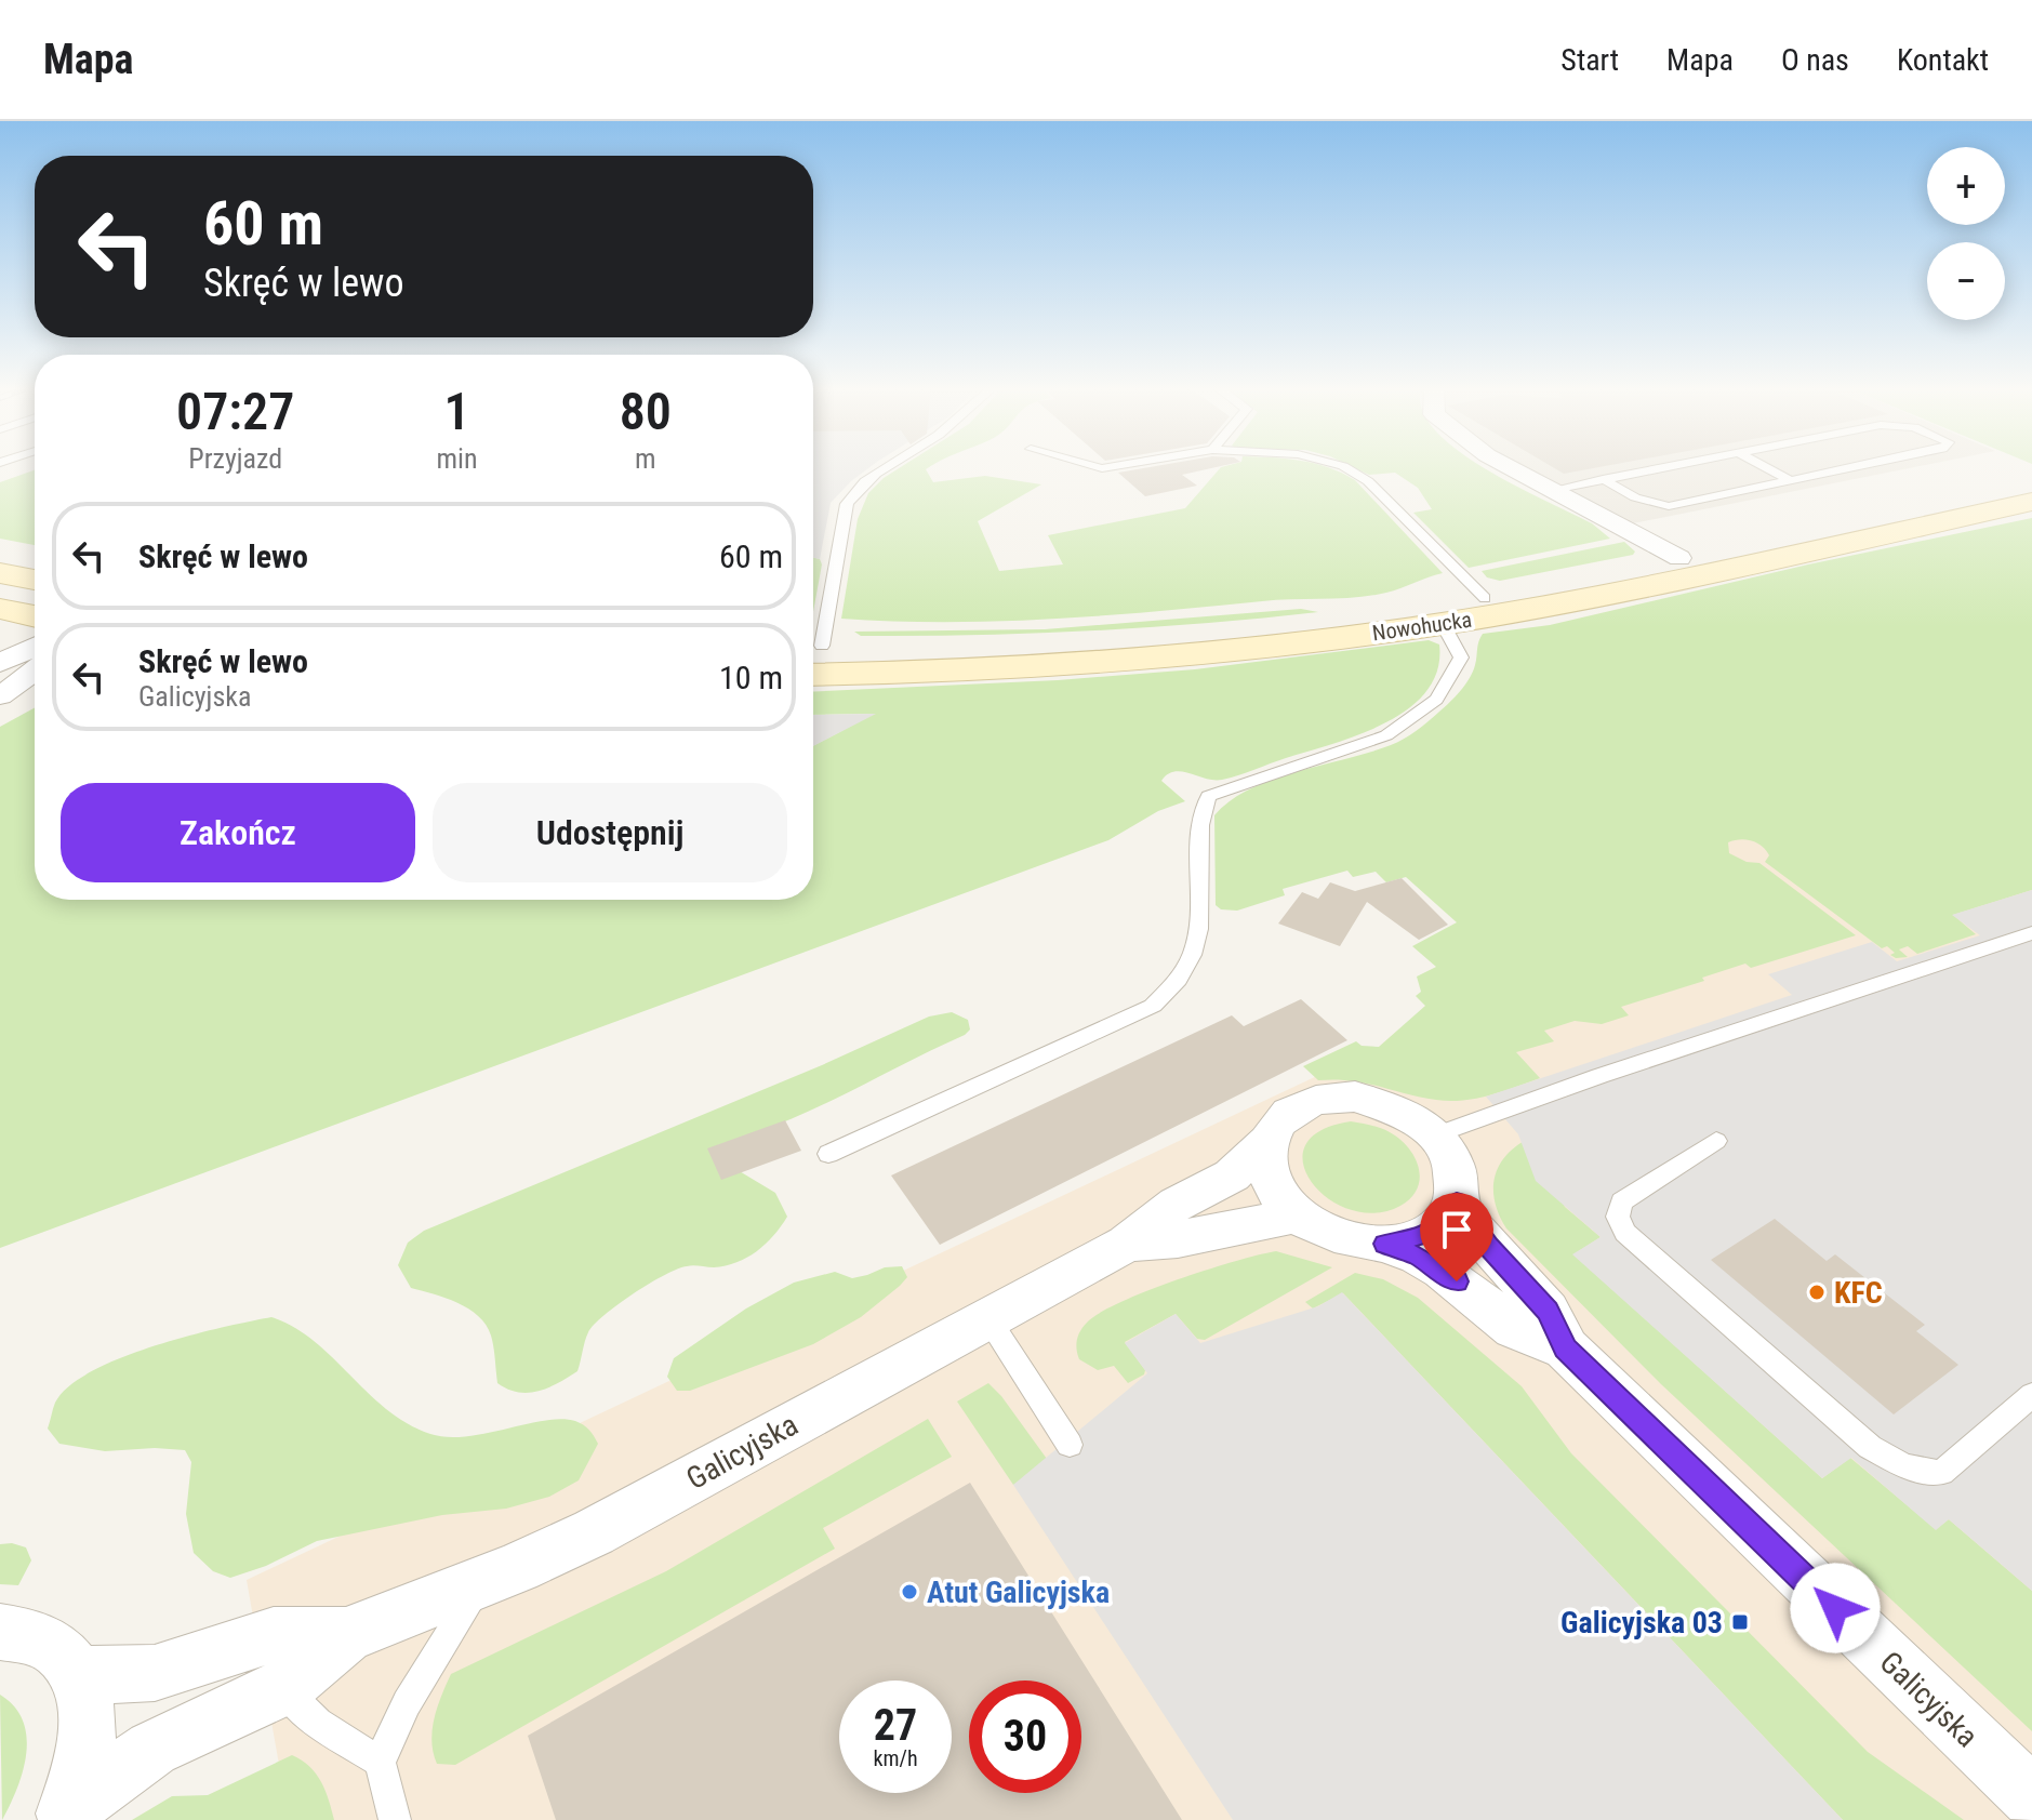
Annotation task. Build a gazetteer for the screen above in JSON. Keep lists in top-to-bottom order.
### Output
{
  "streets": {
    "main road": ["Nowohucka"],
    "street": ["Galicyjska"]
  },
  "places": {
    "other": ["KFC", "Atut Galicyjska"],
    "transit": ["Galicyjska 03"]
  },
  "page": {
    "header": "Mapa",
    "nav": [
      "Start",
      "Mapa",
      "O nas",
      "Kontakt"
    ],
    "map_buttons": ["+", "−"],
    "turn": ["60 m", "Skręć w lewo"],
    "eta": [
      "07:27",
      "Przyjazd",
      "1",
      "min",
      "80",
      "m"
    ],
    "list": [
      {
        "name": "Skręć w lewo",
        "value": "60 m"
      },
      {
        "name": "Skręć w lewo",
        "note": "Galicyjska",
        "value": "10 m"
      }
    ],
    "buttons": ["Zakończ", "Udostępnij"],
    "speed": "27 km/h",
    "limit": "30"
  }
}
